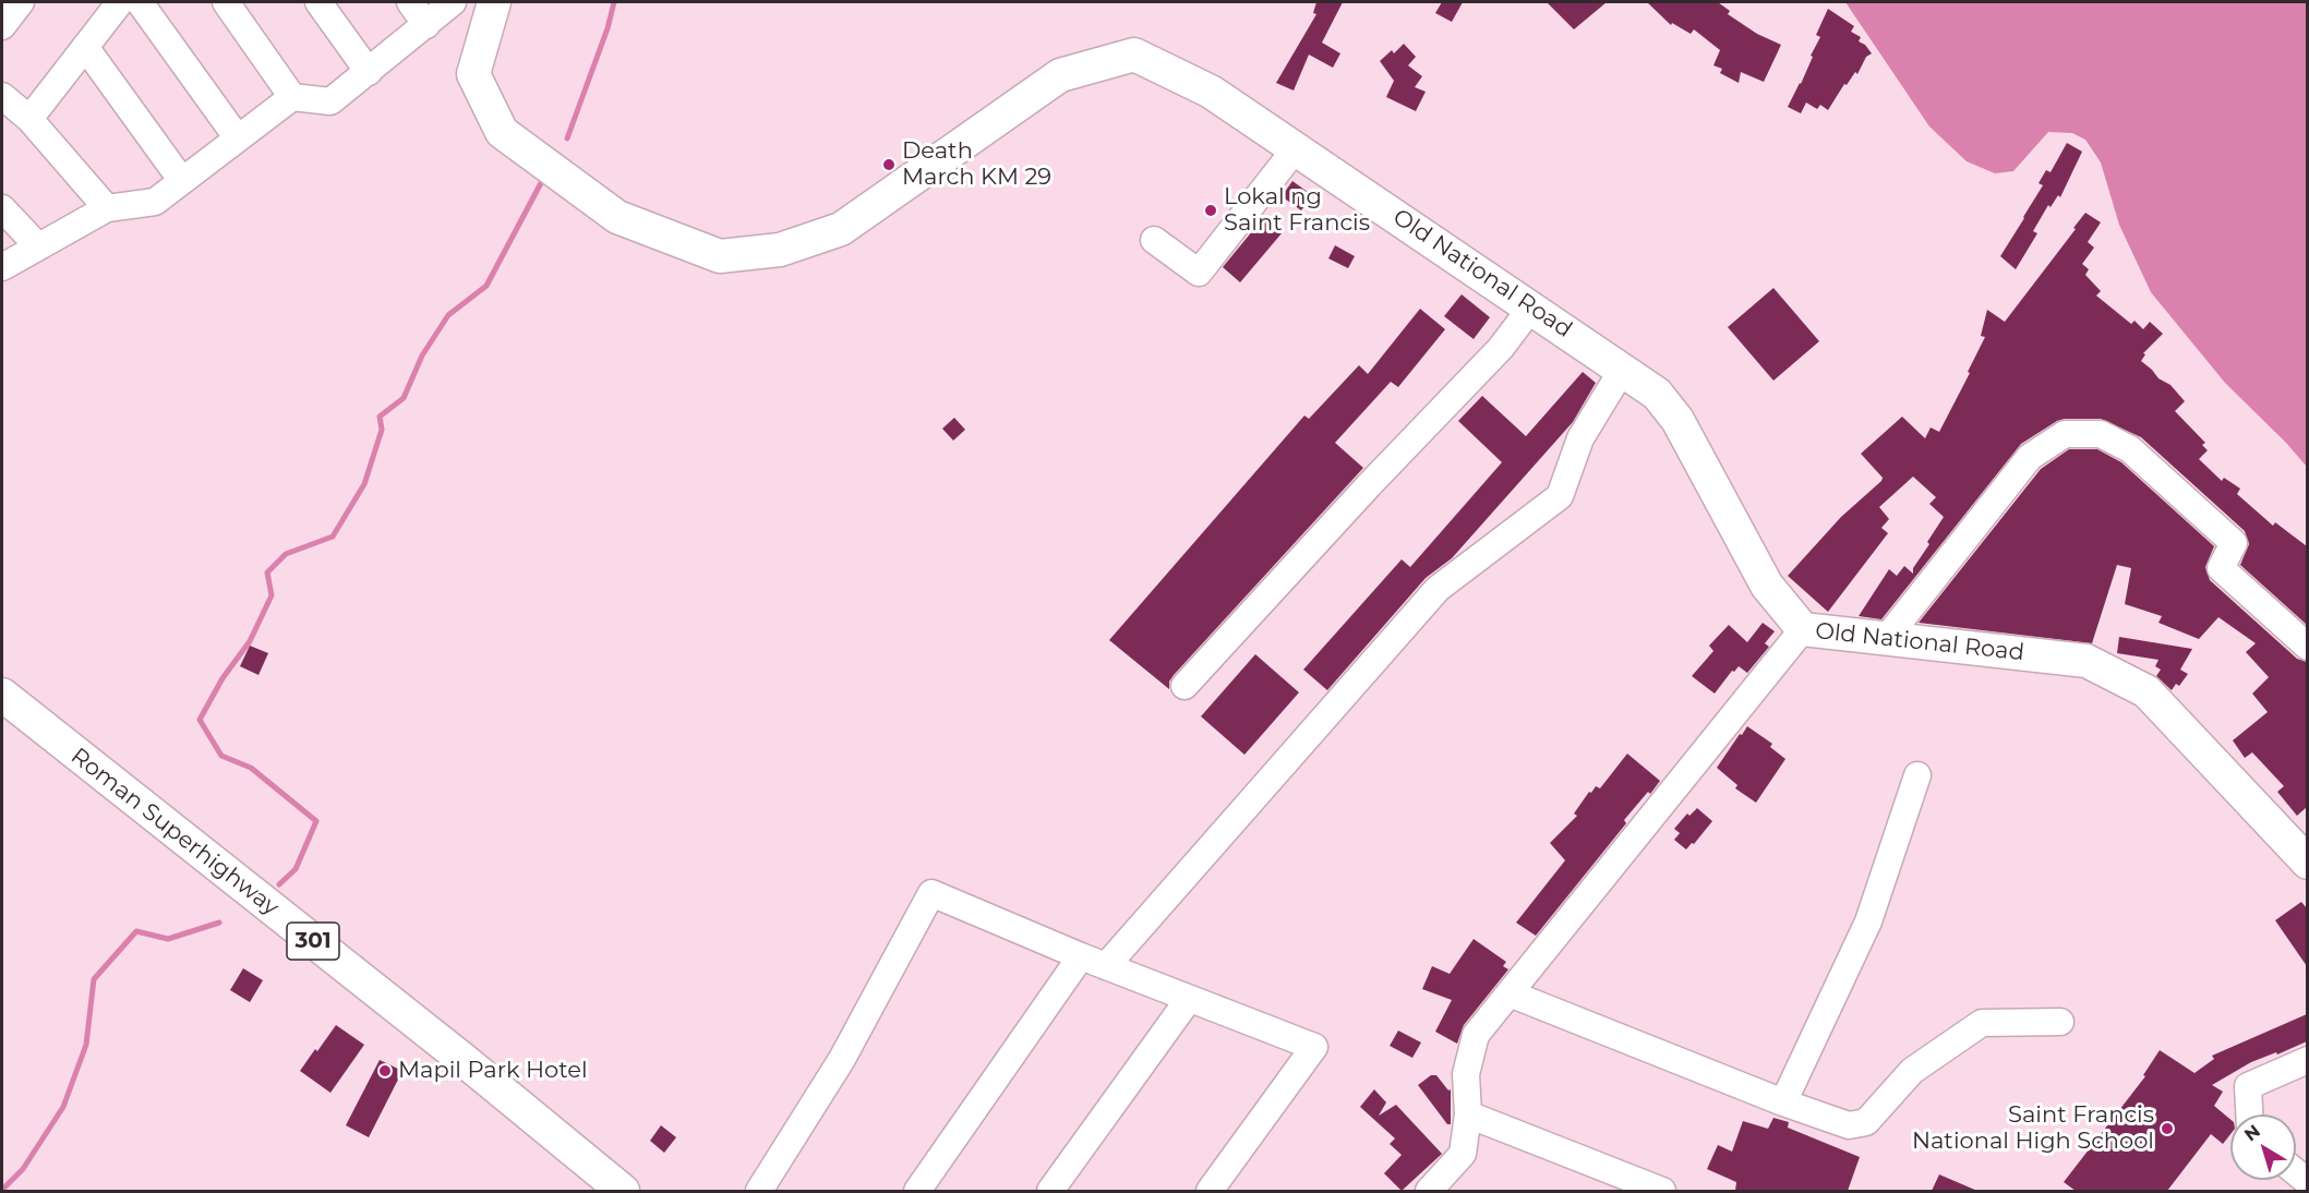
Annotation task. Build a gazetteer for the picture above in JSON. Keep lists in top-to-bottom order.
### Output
{
  "streets": {
    "main road": ["Old National Road", "Roman Superhighway", "301"]
  },
  "places": [
    "Death March KM 29",
    "Lokal ng Saint Francis",
    "Mapil Park Hotel",
    "Saint Francis National High School"
  ],
  "north": "top left"
}
